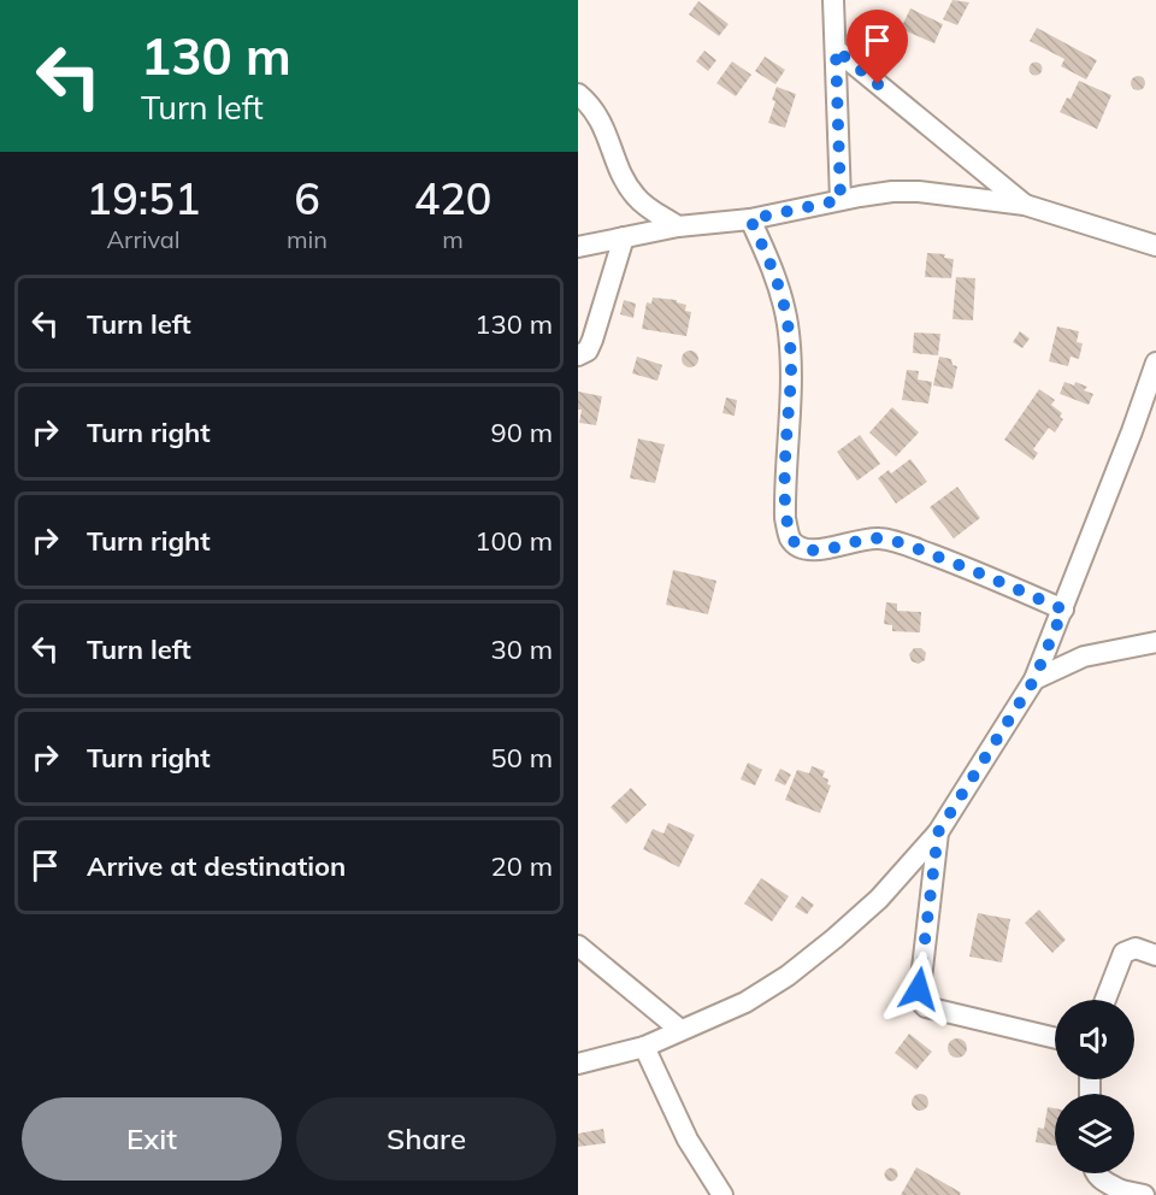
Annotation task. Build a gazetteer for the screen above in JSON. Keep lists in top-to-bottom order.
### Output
{
  "page": {
    "turn": ["130 m", "Turn left"],
    "eta": [
      "19:51",
      "Arrival",
      "6",
      "min",
      "420",
      "m"
    ],
    "list": [
      {
        "name": "Turn left",
        "value": "130 m"
      },
      {
        "name": "Turn right",
        "value": "90 m"
      },
      {
        "name": "Turn right",
        "value": "100 m"
      },
      {
        "name": "Turn left",
        "value": "30 m"
      },
      {
        "name": "Turn right",
        "value": "50 m"
      },
      {
        "name": "Arrive at destination",
        "value": "20 m"
      }
    ],
    "buttons": ["Exit", "Share"]
  }
}
